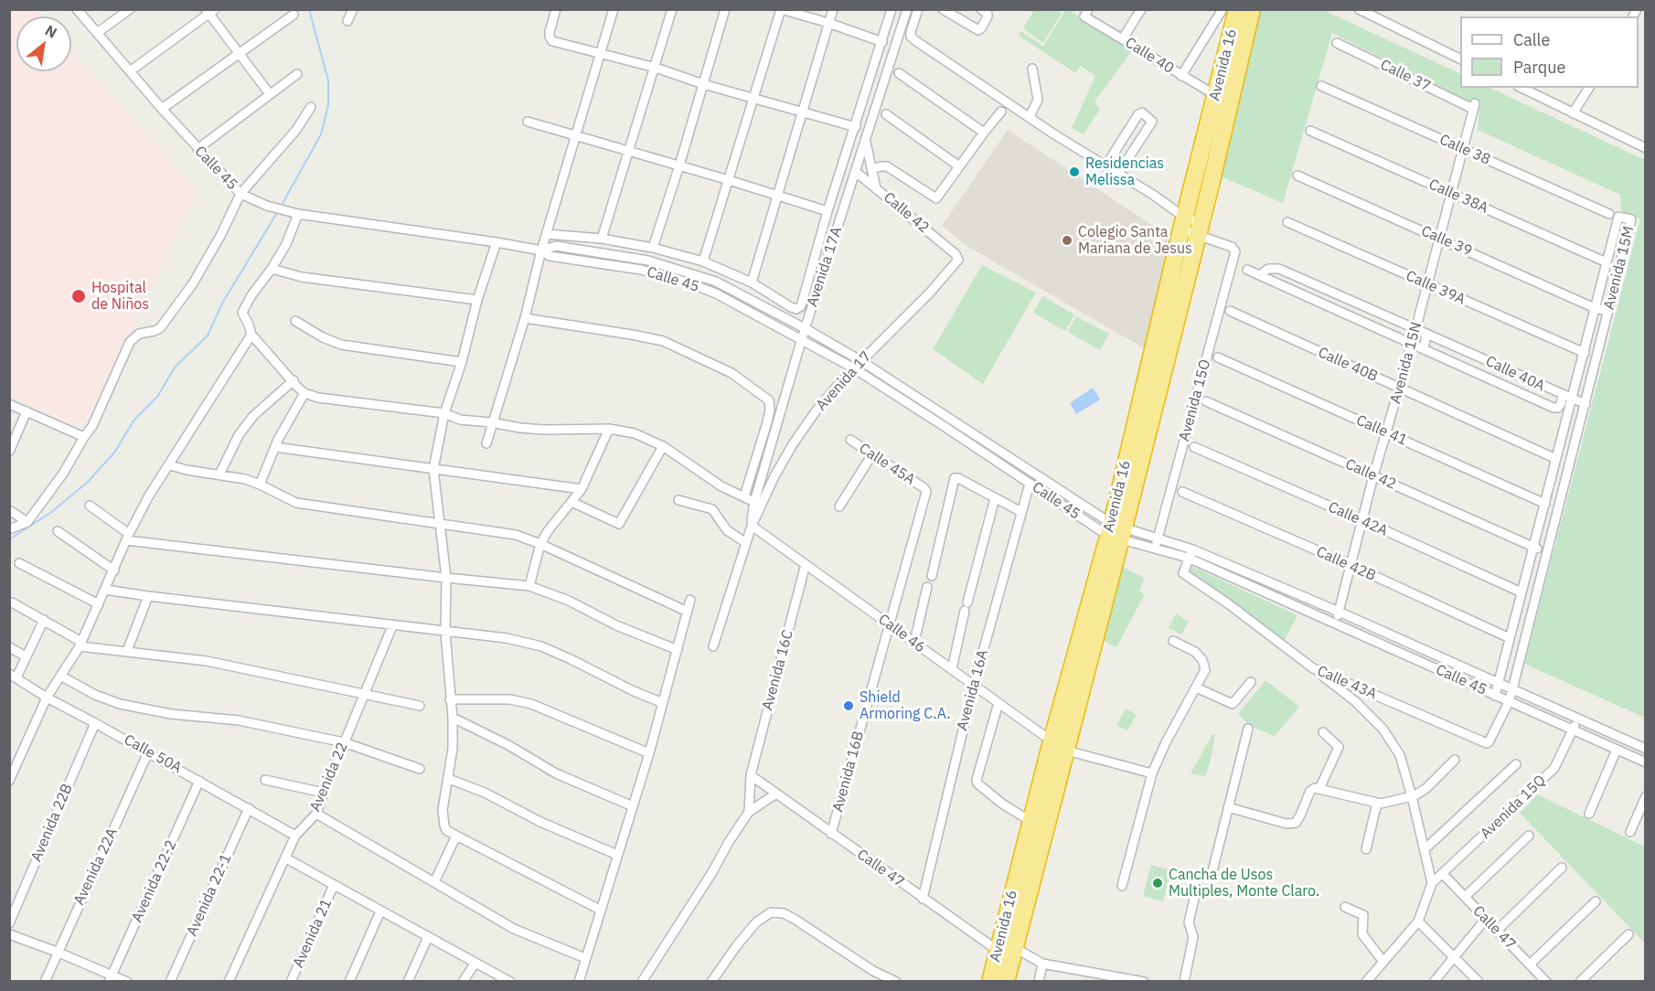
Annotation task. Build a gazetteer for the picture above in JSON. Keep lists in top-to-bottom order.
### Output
{
  "streets": {
    "highway": ["Avenida 16"],
    "street": [
      "Calle 40",
      "Calle 37",
      "Calle 38",
      "Calle 45",
      "Calle 38A",
      "Calle 42",
      "Calle 39",
      "Avenida 17A",
      "Avenida 15M",
      "Calle 39A",
      "Avenida 15N",
      "Calle 40B",
      "Calle 40A",
      "Avenida 17",
      "Avenida 15O",
      "Calle 41",
      "Calle 45A",
      "Calle 42A",
      "Calle 42B",
      "Calle 46",
      "Avenida 16C",
      "Calle 43A",
      "Avenida 16A",
      "Calle 50A",
      "Avenida 16B",
      "Avenida 22",
      "Avenida 15Q",
      "Avenida 22B",
      "Avenida 22A",
      "Calle 47",
      "Avenida 22-2",
      "Avenida 22-1",
      "Avenida 21"
    ]
  },
  "crossings": [
    ["Calle 40", "Avenida 16"],
    ["Avenida 16", "Calle 45"],
    ["Avenida 16", "Avenida 15O"],
    ["Avenida 16", "Calle 46"],
    ["Avenida 16", "Calle 47"],
    ["Calle 37", "Avenida 15N"],
    ["Calle 38", "Avenida 15N"],
    ["Calle 45", "Avenida 17A"],
    ["Calle 45", "Avenida 15M"],
    ["Calle 45", "Avenida 15N"],
    ["Calle 45", "Avenida 17"],
    ["Calle 45", "Avenida 15O"],
    ["Calle 45", "Calle 43A"],
    ["Calle 45", "Avenida 16A"],
    ["Calle 45", "Avenida 15Q"],
    ["Calle 38A", "Avenida 15M"],
    ["Calle 38A", "Avenida 15N"],
    ["Calle 42", "Avenida 17A"],
    ["Calle 42", "Avenida 15M"],
    ["Calle 42", "Avenida 15N"],
    ["Calle 42", "Avenida 17"],
    ["Calle 39", "Avenida 15M"],
    ["Calle 39", "Avenida 15N"],
    ["Avenida 17A", "Avenida 17"],
    ["Avenida 17A", "Calle 46"],
    ["Avenida 15M", "Calle 39A"],
    ["Avenida 15M", "Calle 40B"],
    ["Avenida 15M", "Calle 41"],
    ["Avenida 15M", "Calle 42A"],
    ["Avenida 15M", "Calle 42B"],
    ["Avenida 15M", "Calle 43A"],
    ["Calle 39A", "Avenida 15N"],
    ["Avenida 15N", "Calle 40B"],
    ["Avenida 15N", "Calle 40A"],
    ["Avenida 15N", "Calle 41"],
    ["Avenida 15N", "Calle 42A"],
    ["Avenida 15N", "Calle 42B"],
    ["Avenida 17", "Calle 46"],
    ["Calle 45A", "Avenida 16B"],
    ["Calle 46", "Avenida 16C"],
    ["Calle 46", "Avenida 16A"],
    ["Calle 46", "Avenida 16B"],
    ["Avenida 16C", "Calle 47"],
    ["Avenida 16A", "Calle 47"],
    ["Calle 50A", "Avenida 22"],
    ["Calle 50A", "Avenida 22B"],
    ["Calle 50A", "Avenida 22A"],
    ["Calle 50A", "Avenida 22-2"],
    ["Calle 50A", "Avenida 22-1"],
    ["Avenida 16B", "Calle 47"],
    ["Avenida 15Q", "Calle 47"]
  ],
  "places": [
    "Residencias Melissa",
    "Colegio Santa Mariana de Jesus",
    "Hospital de Niños",
    "Shield Armoring C.A.",
    "Cancha de Usos Multiples, Monte Claro."
  ],
  "legend": ["Calle", "Parque"],
  "north": "top right"
}
